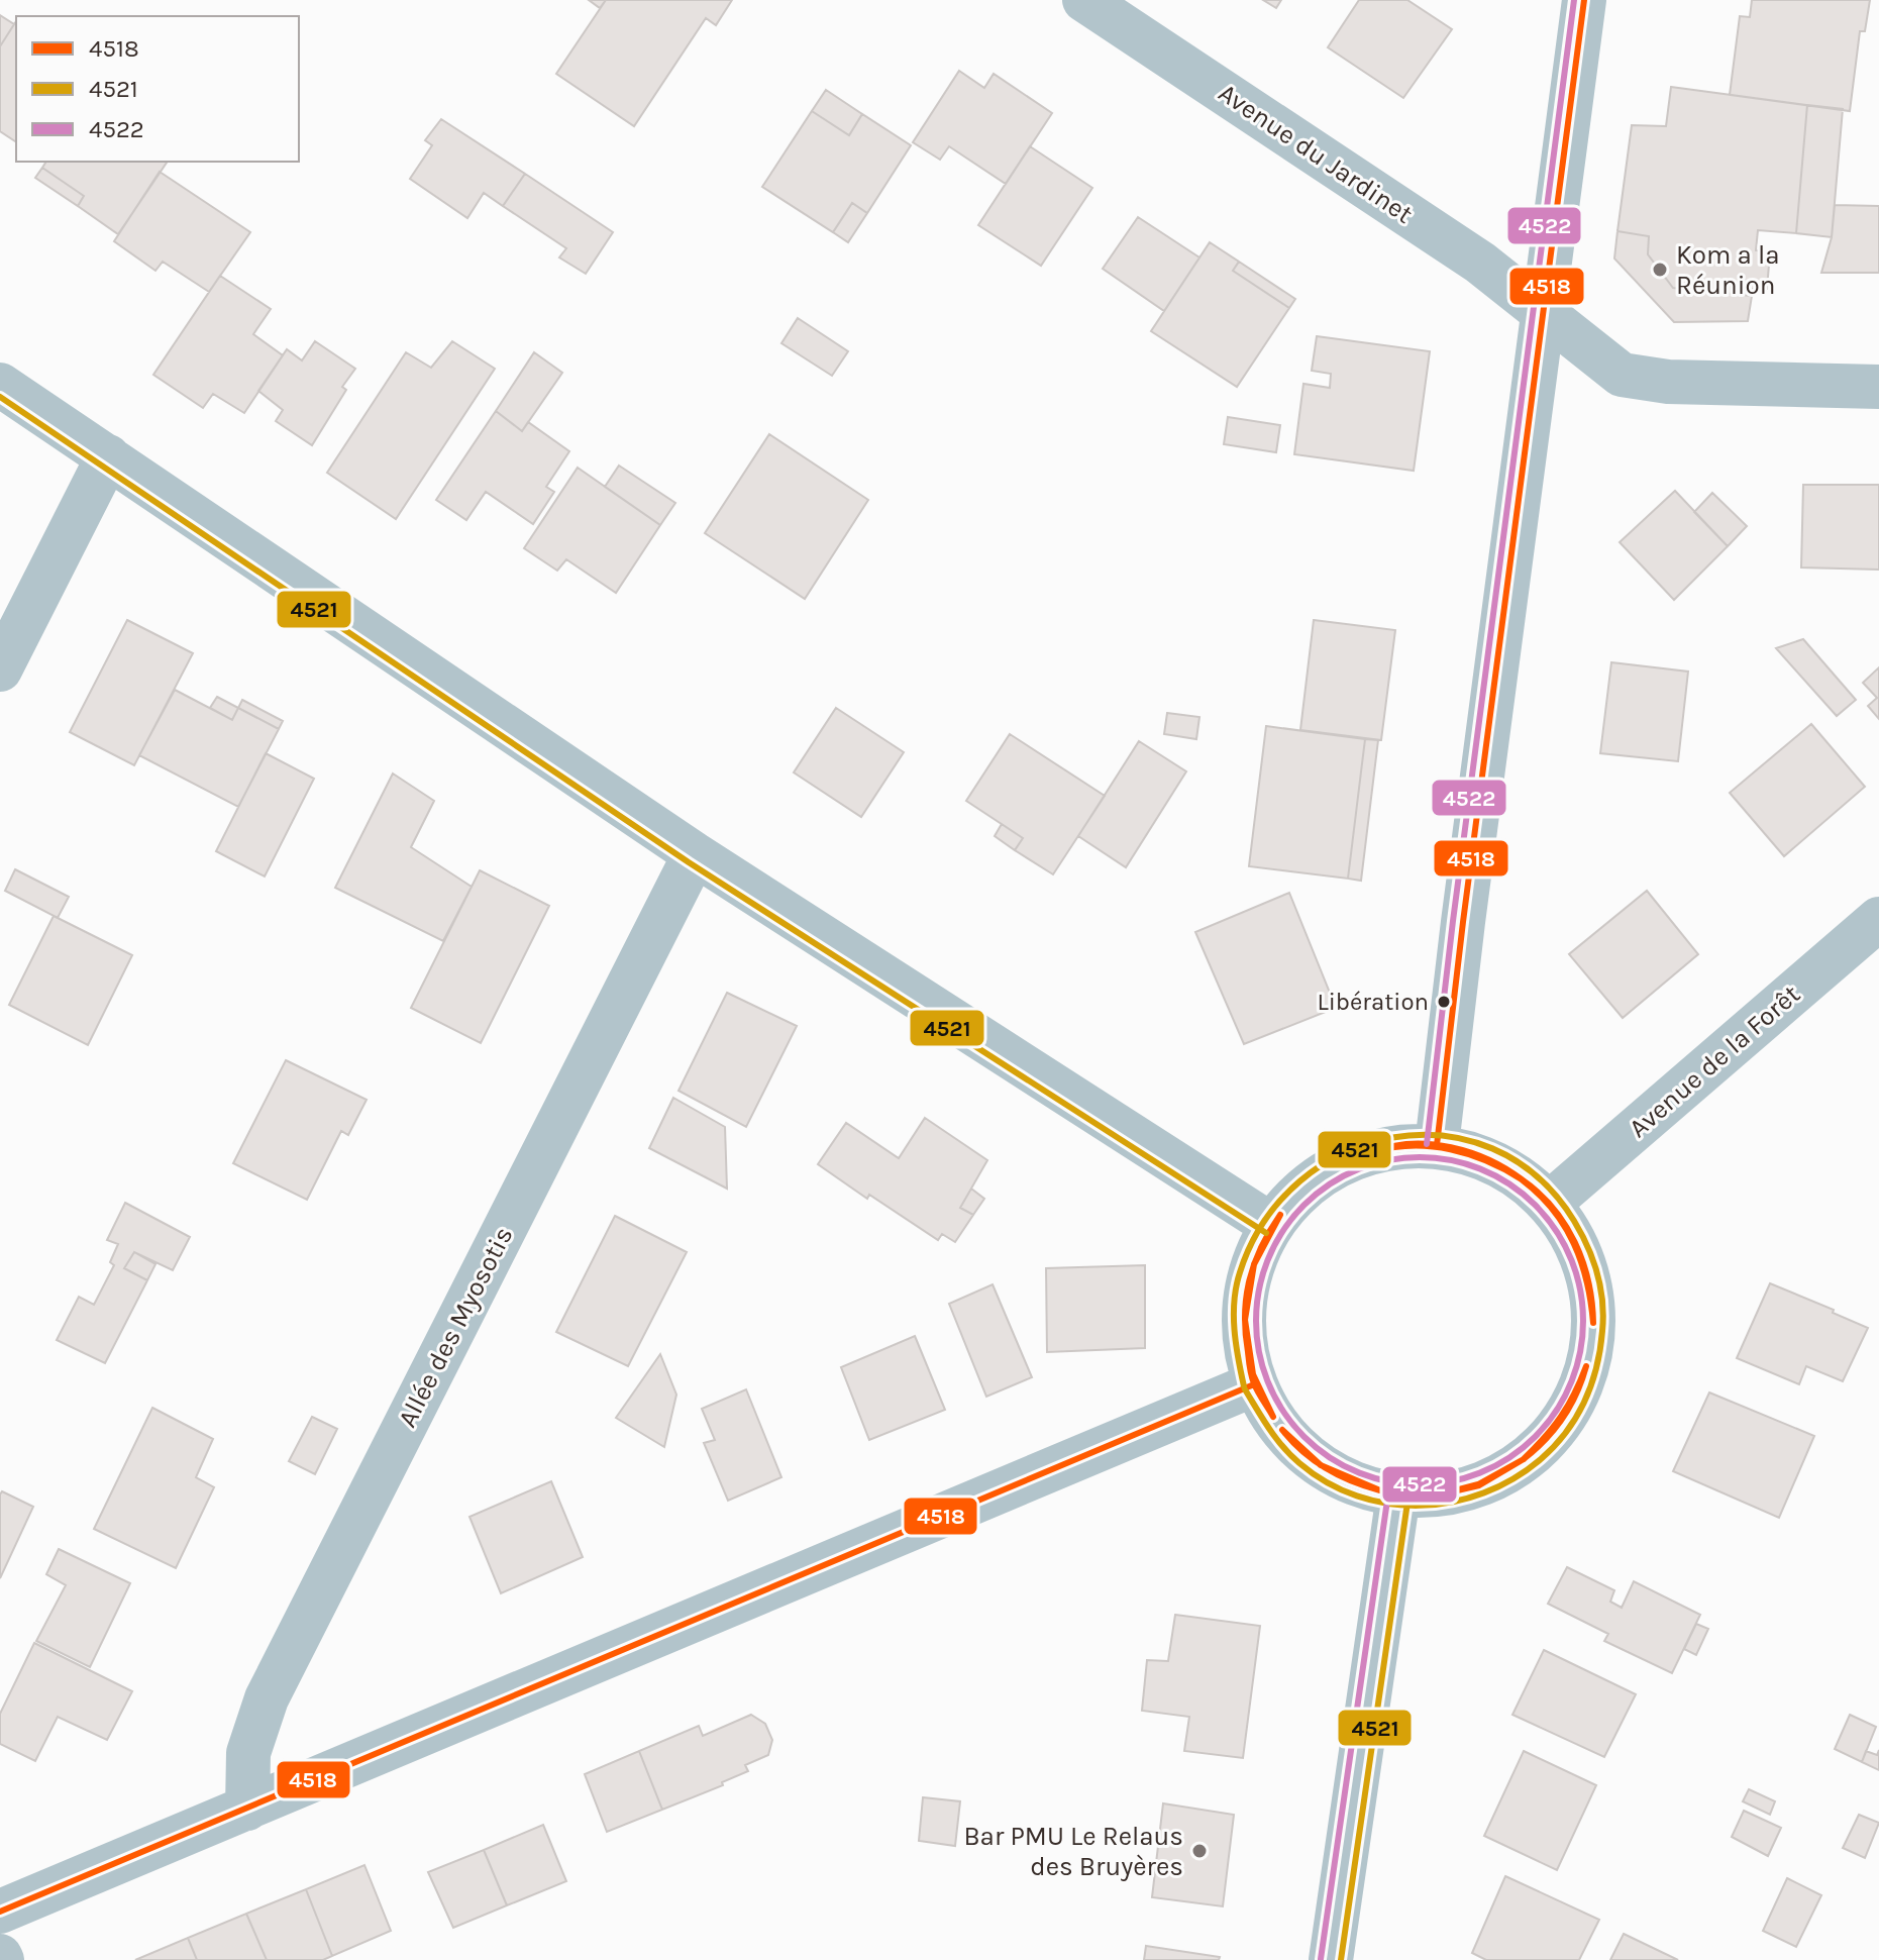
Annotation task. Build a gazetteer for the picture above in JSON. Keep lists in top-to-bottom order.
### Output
{
  "streets": {
    "street": ["Avenue du Jardinet", "Avenue de la Forêt", "Allée des Myosotis"]
  },
  "places": ["Kom a la Réunion", "Libération", "Bar PMU Le Relaus des Bruyères"],
  "lines": ["transit line 4518", "transit line 4522", "transit line 4521"],
  "legend": ["4518", "4521", "4522"]
}
